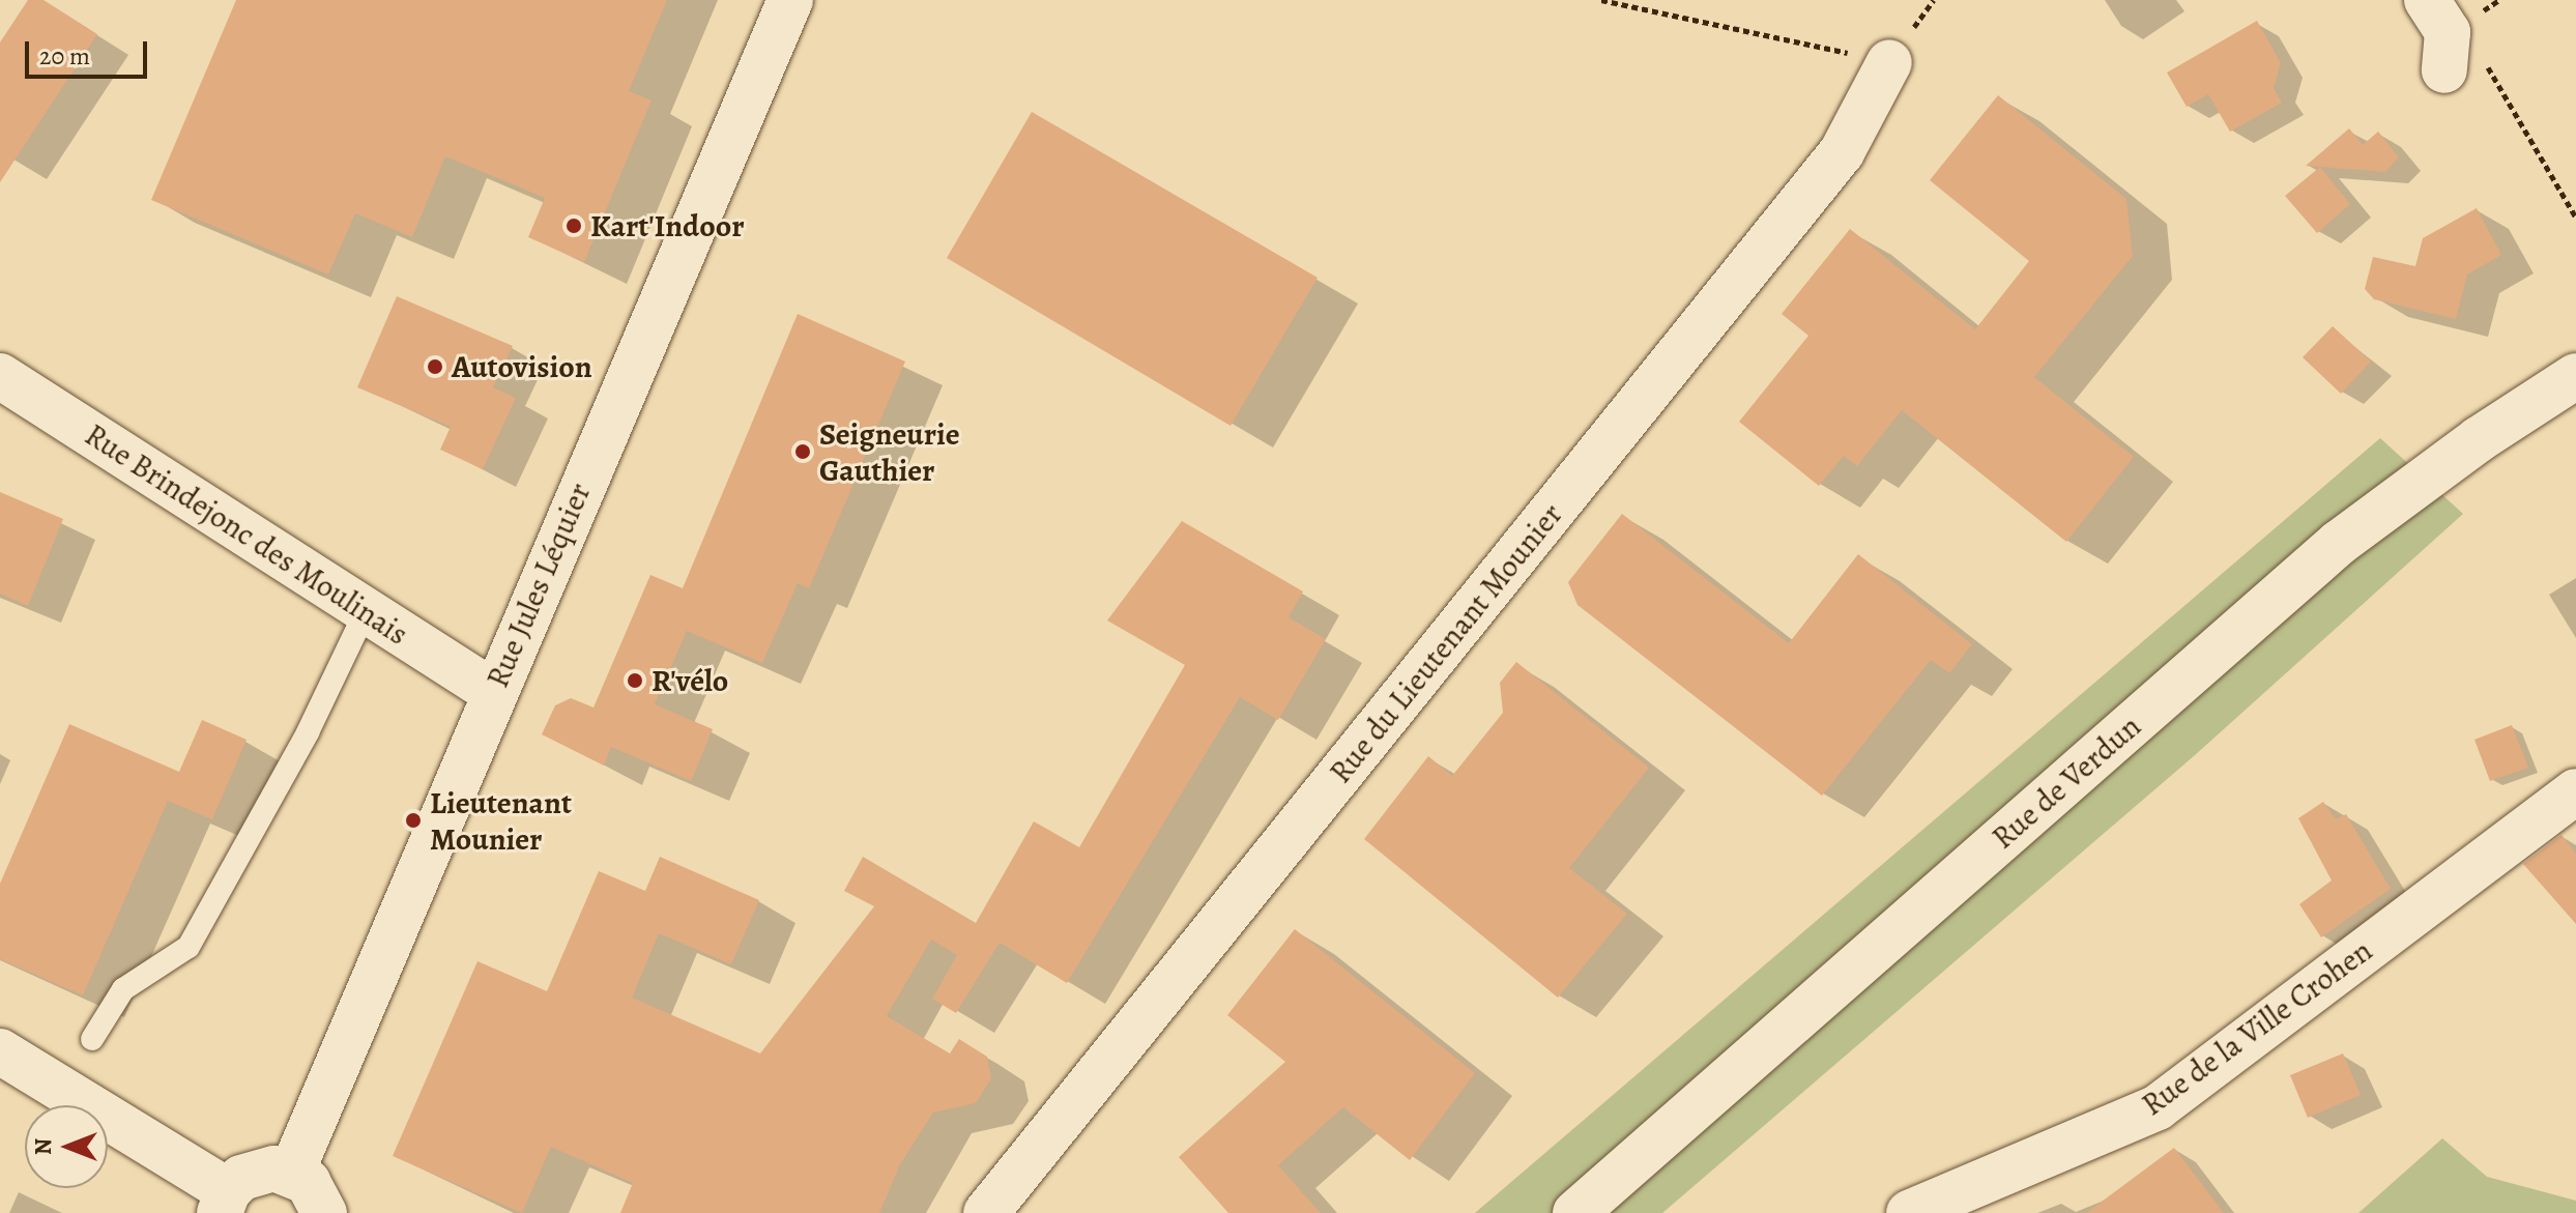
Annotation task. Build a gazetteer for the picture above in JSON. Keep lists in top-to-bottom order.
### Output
{
  "streets": {
    "street": [
      "Rue Brindejonc des Moulinais",
      "Rue Jules Léquier",
      "Rue du Lieutenant Mounier",
      "Rue de Verdun",
      "Rue de la Ville Crohen"
    ]
  },
  "crossings": [
    ["Rue Brindejonc des Moulinais", "Rue Jules Léquier"]
  ],
  "places": [
    "Kart'Indoor",
    "Autovision",
    "Seigneurie Gauthier",
    "R'vélo",
    "Lieutenant Mounier"
  ],
  "scale_bar": "20 m",
  "north": "left"
}
